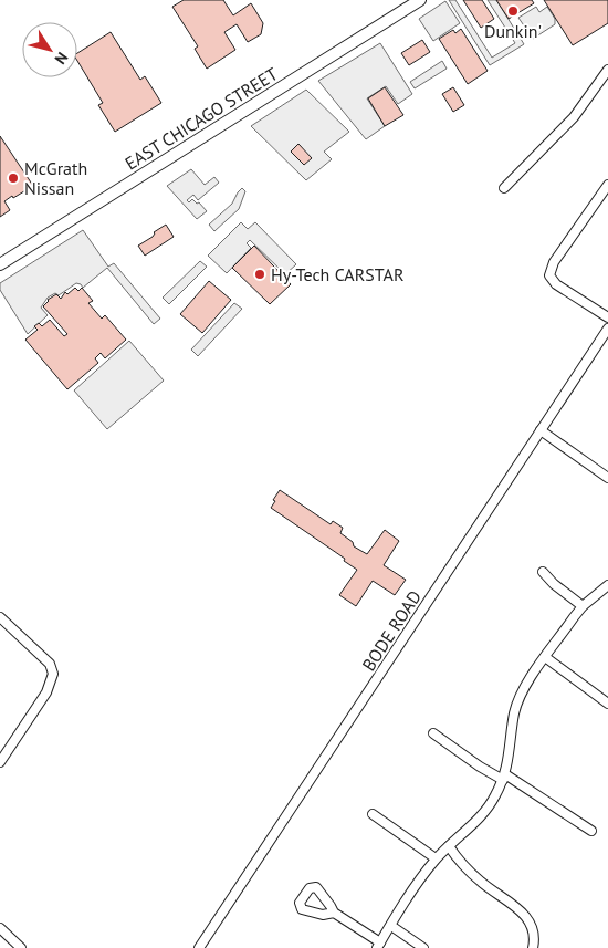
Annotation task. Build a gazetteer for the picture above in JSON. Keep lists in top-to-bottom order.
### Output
{
  "streets": {
    "main road": ["EAST CHICAGO STREET"],
    "street": ["BODE ROAD"]
  },
  "places": ["Dunkin'", "McGrath Nissan", "Hy-Tech CARSTAR"],
  "north": "bottom right"
}
